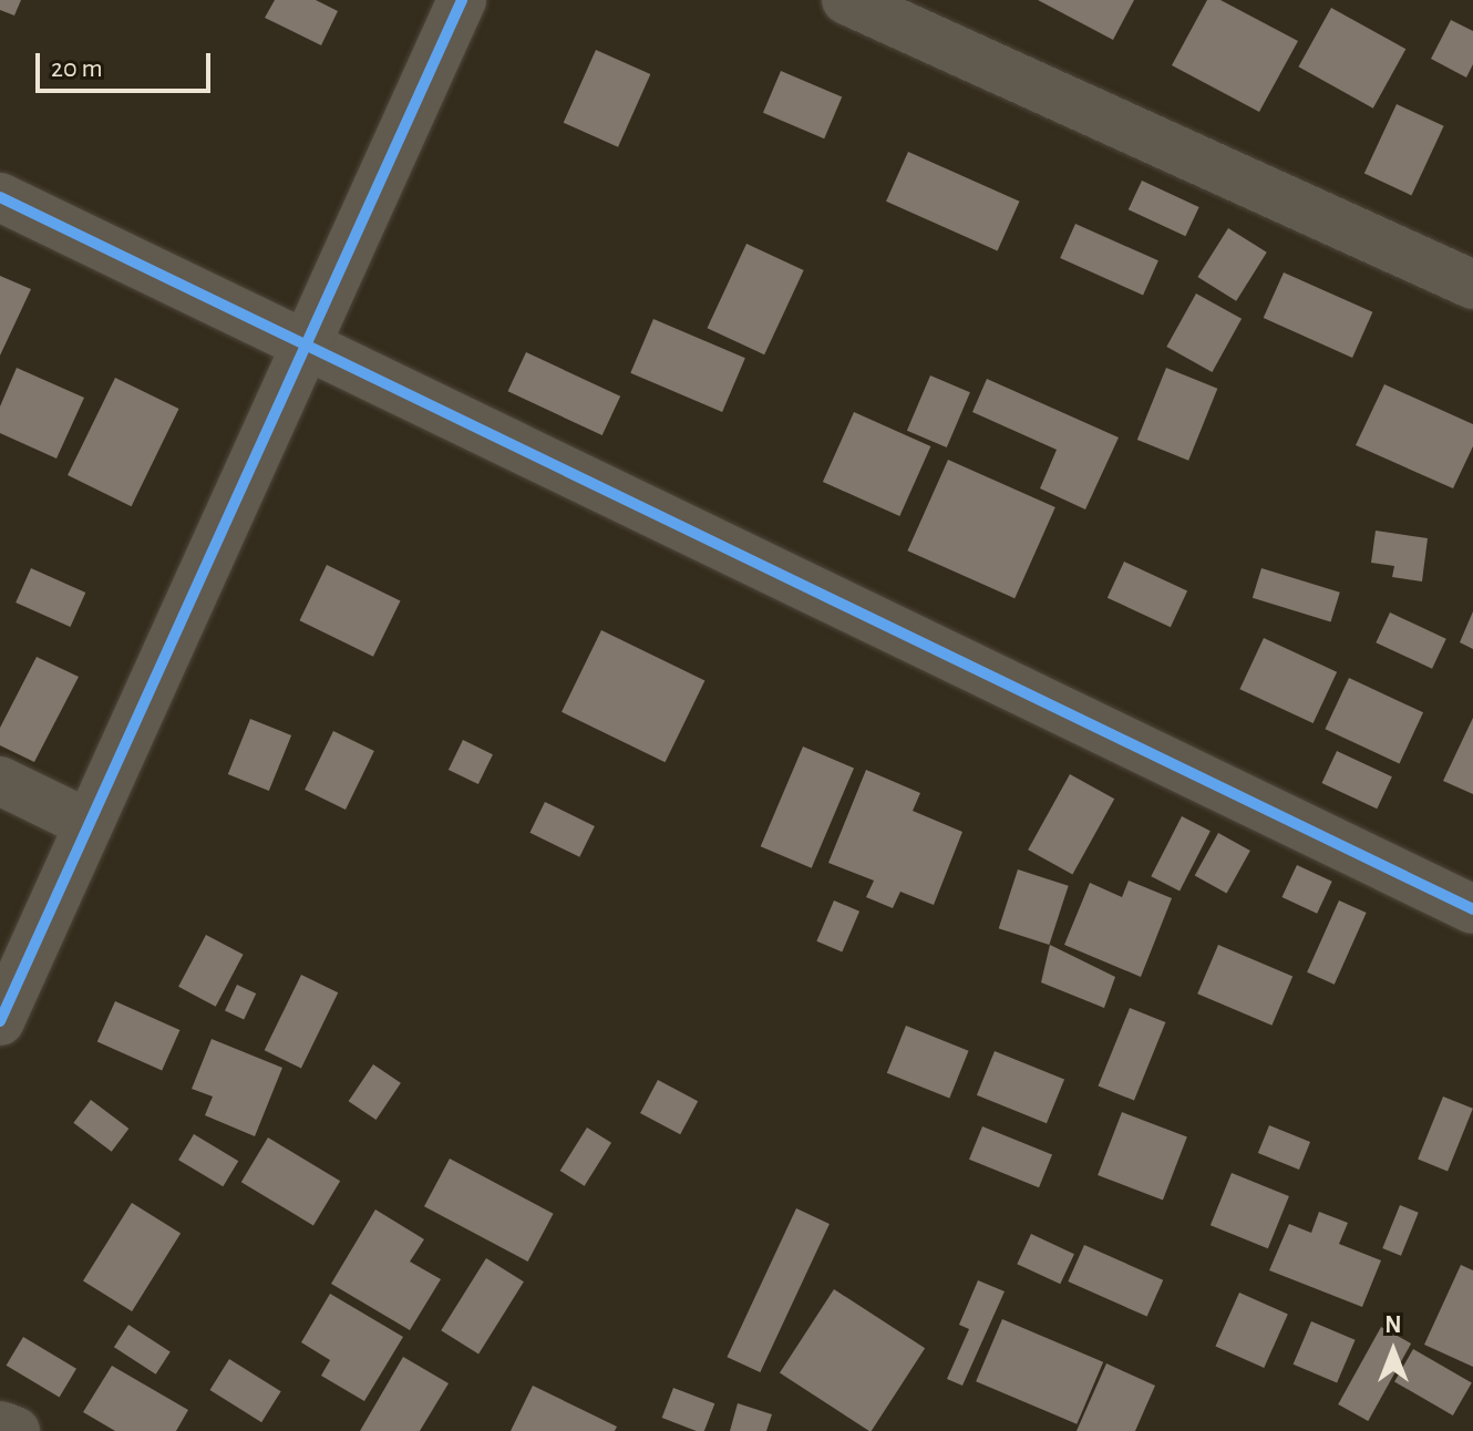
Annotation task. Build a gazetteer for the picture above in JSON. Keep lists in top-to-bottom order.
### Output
{
  "scale_bar": "20 m",
  "north": "top"
}
